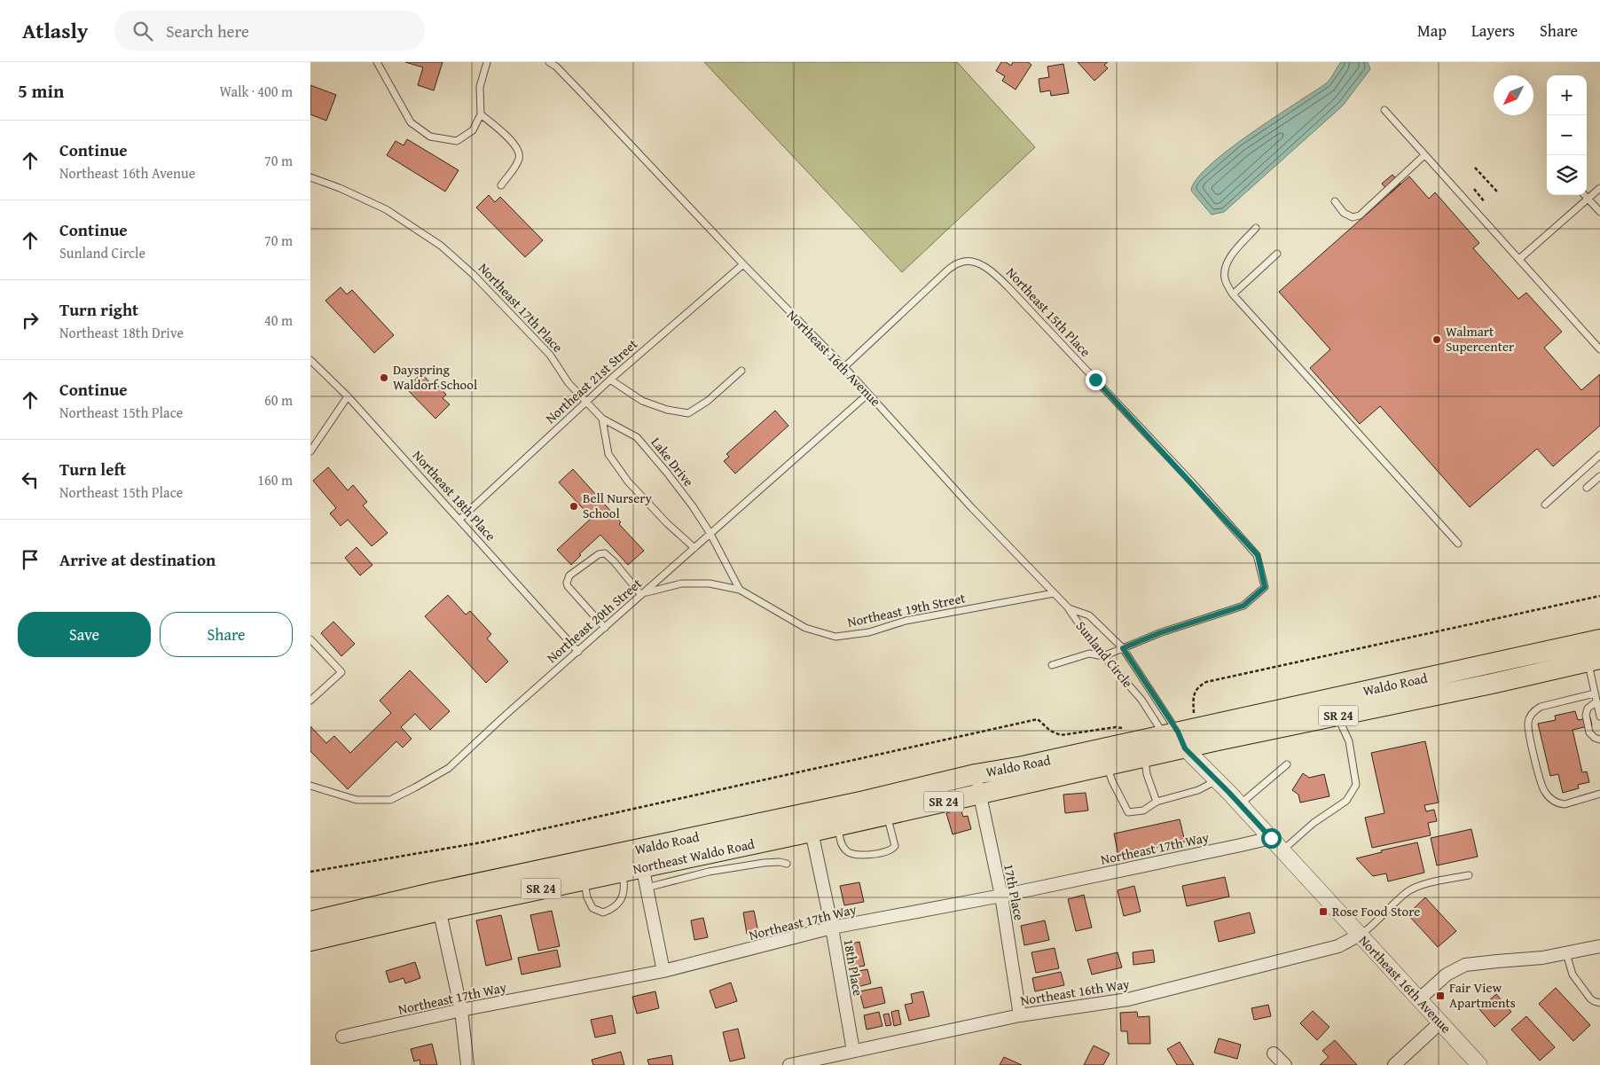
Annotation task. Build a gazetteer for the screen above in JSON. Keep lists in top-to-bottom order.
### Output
{
  "streets": {
    "highway": ["Waldo Road", "SR 24", "Northeast Waldo Road"],
    "street": [
      "Northeast 16th Avenue",
      "Northeast 17th Way",
      "17th Place",
      "18th Place",
      "Northeast 16th Way"
    ],
    "lane": [
      "Northeast 17th Place",
      "Northeast 15th Place",
      "Northeast 21st Street",
      "Lake Drive",
      "Northeast 18th Place",
      "Northeast 19th Street",
      "Northeast 20th Street",
      "Sunland Circle"
    ]
  },
  "crossings": [
    ["Northeast 17th Place", "Northeast 21st Street"],
    ["Northeast 17th Place", "Lake Drive"],
    ["Northeast 15th Place", "Northeast 16th Avenue"],
    ["Northeast 15th Place", "Sunland Circle"],
    ["Northeast 16th Avenue", "Northeast 21st Street"],
    ["Northeast 16th Avenue", "Northeast 19th Street"],
    ["Northeast 16th Avenue", "Northeast 20th Street"],
    ["Northeast 16th Avenue", "Sunland Circle"],
    ["Northeast 16th Avenue", "Waldo Road"],
    ["Northeast 16th Avenue", "Northeast 17th Way"],
    ["Northeast 16th Avenue", "Northeast 16th Way"],
    ["Northeast 21st Street", "Northeast 18th Place"],
    ["Lake Drive", "Northeast 19th Street"],
    ["Lake Drive", "Northeast 20th Street"],
    ["Northeast 18th Place", "Northeast 20th Street"],
    ["Northeast 19th Street", "Northeast 20th Street"],
    ["Sunland Circle", "Waldo Road"],
    ["Waldo Road", "Northeast Waldo Road"],
    ["Waldo Road", "17th Place"],
    ["Waldo Road", "18th Place"],
    ["Northeast 17th Way", "17th Place"],
    ["Northeast 17th Way", "18th Place"],
    ["Northeast Waldo Road", "17th Place"],
    ["Northeast Waldo Road", "18th Place"],
    ["17th Place", "Northeast 16th Way"],
    ["18th Place", "Northeast 16th Way"]
  ],
  "places": {
    "other": ["Walmart Supercenter", "Dayspring Waldorf School", "Bell Nursery School"],
    "transit": ["Rose Food Store", "Fair View Apartments"]
  },
  "north": "bottom left",
  "page": {
    "header": "Atlasly",
    "search": "Search here",
    "nav": ["Map", "Layers", "Share"],
    "heading": ["5 min", "Walk · 400 m"],
    "map_buttons": ["+", "−"],
    "list": [
      ["Continue", "Northeast 16th Avenue", "70 m"],
      ["Continue", "Sunland Circle", "70 m"],
      ["Turn right", "Northeast 18th Drive", "40 m"],
      ["Continue", "Northeast 15th Place", "60 m"],
      ["Turn left", "Northeast 15th Place", "160 m"],
      "Arrive at destination"
    ],
    "buttons": ["Save", "Share"]
  }
}
